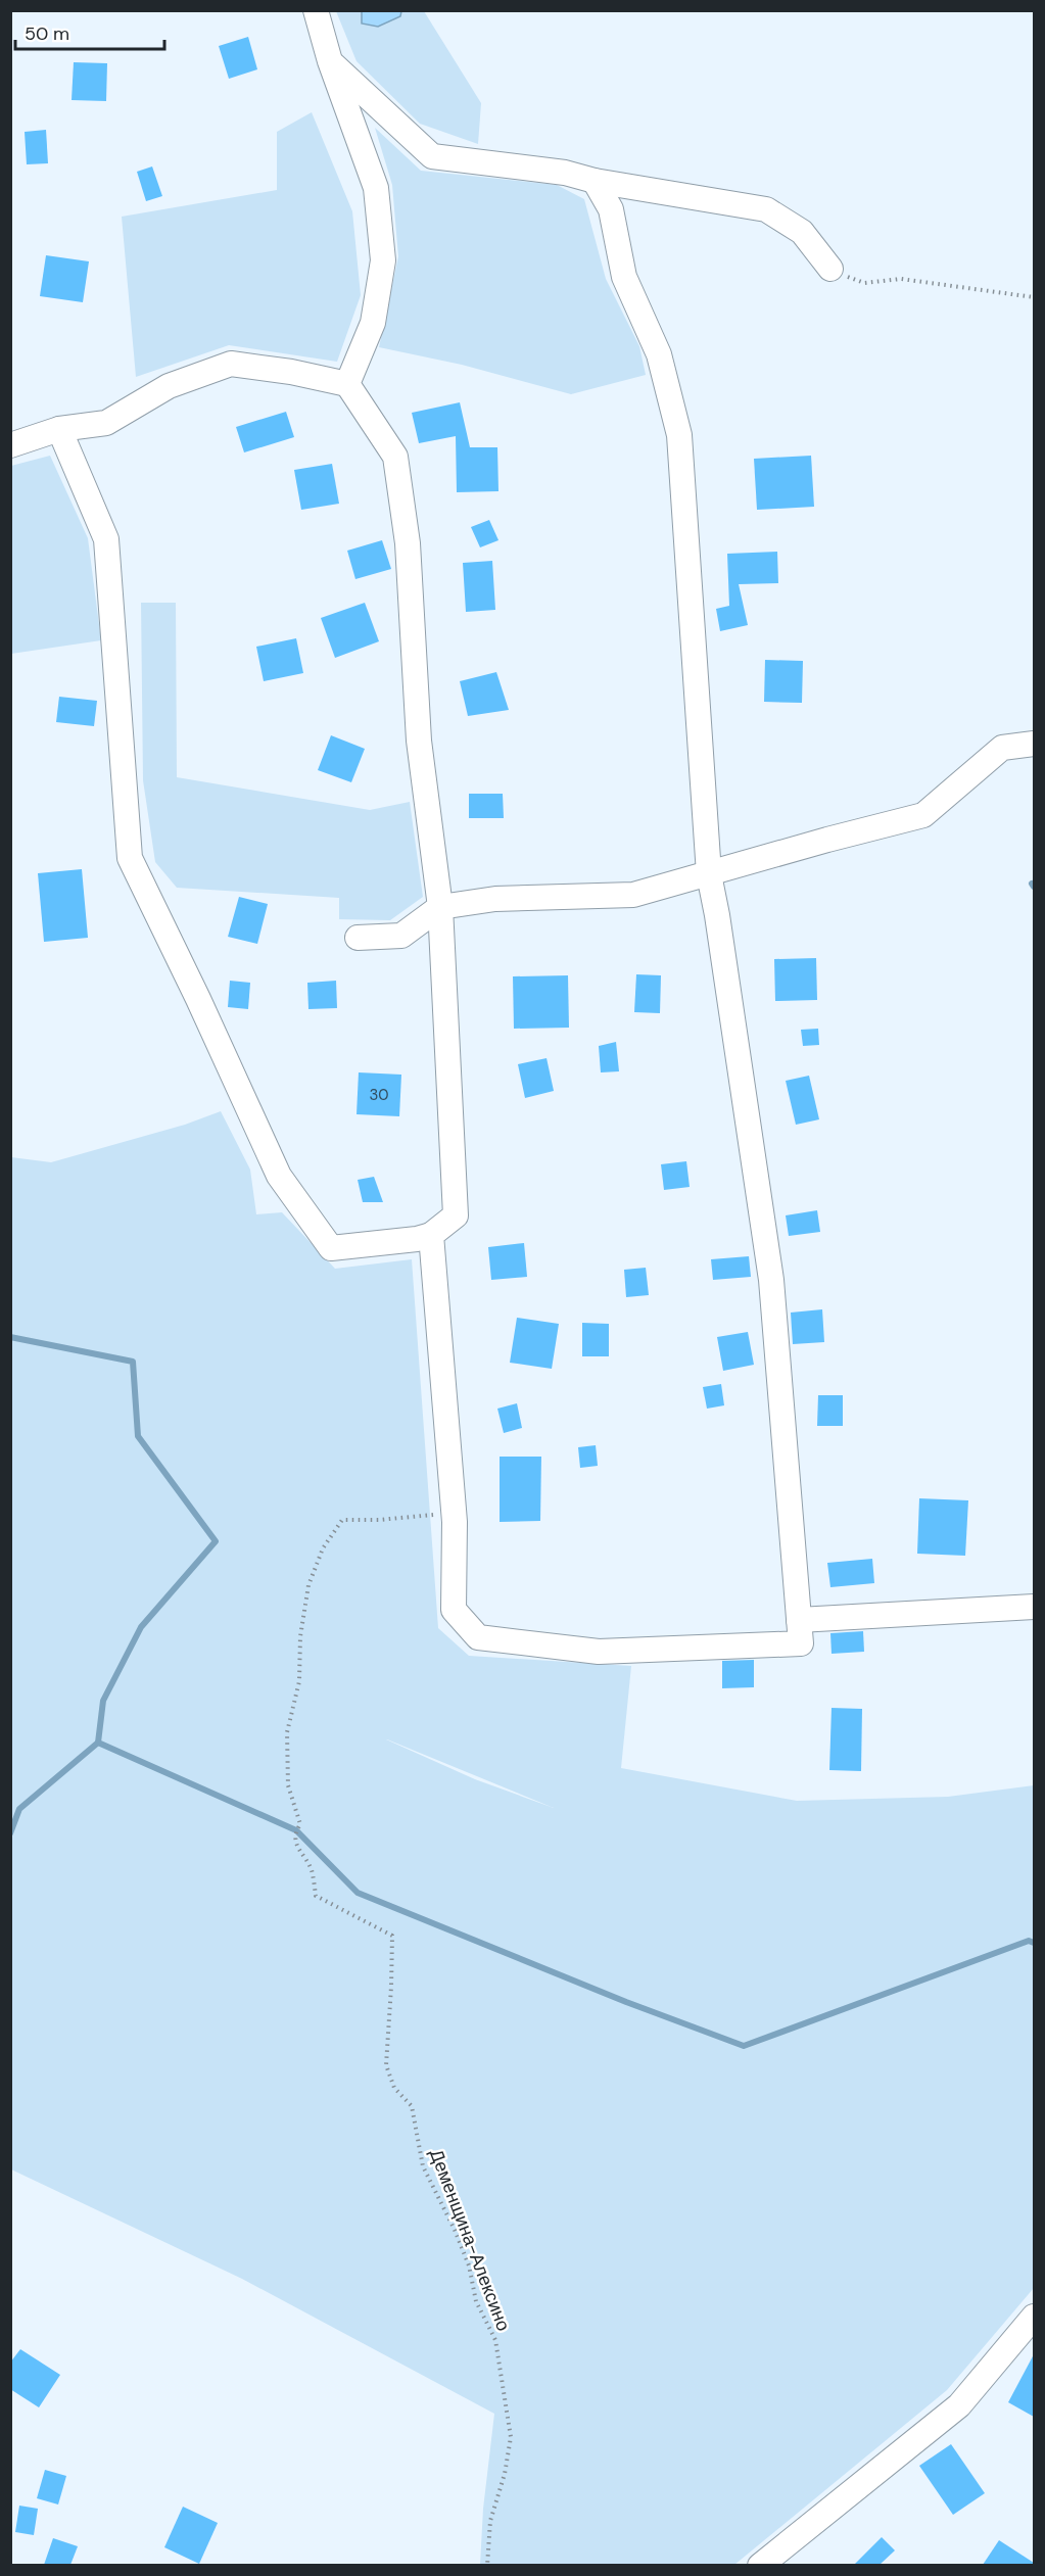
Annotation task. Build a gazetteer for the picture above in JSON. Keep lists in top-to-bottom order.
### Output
{
  "streets": {
    "path": ["Деменщина-Алексино"]
  },
  "house_numbers": ["30"],
  "scale_bar": "50 m"
}
